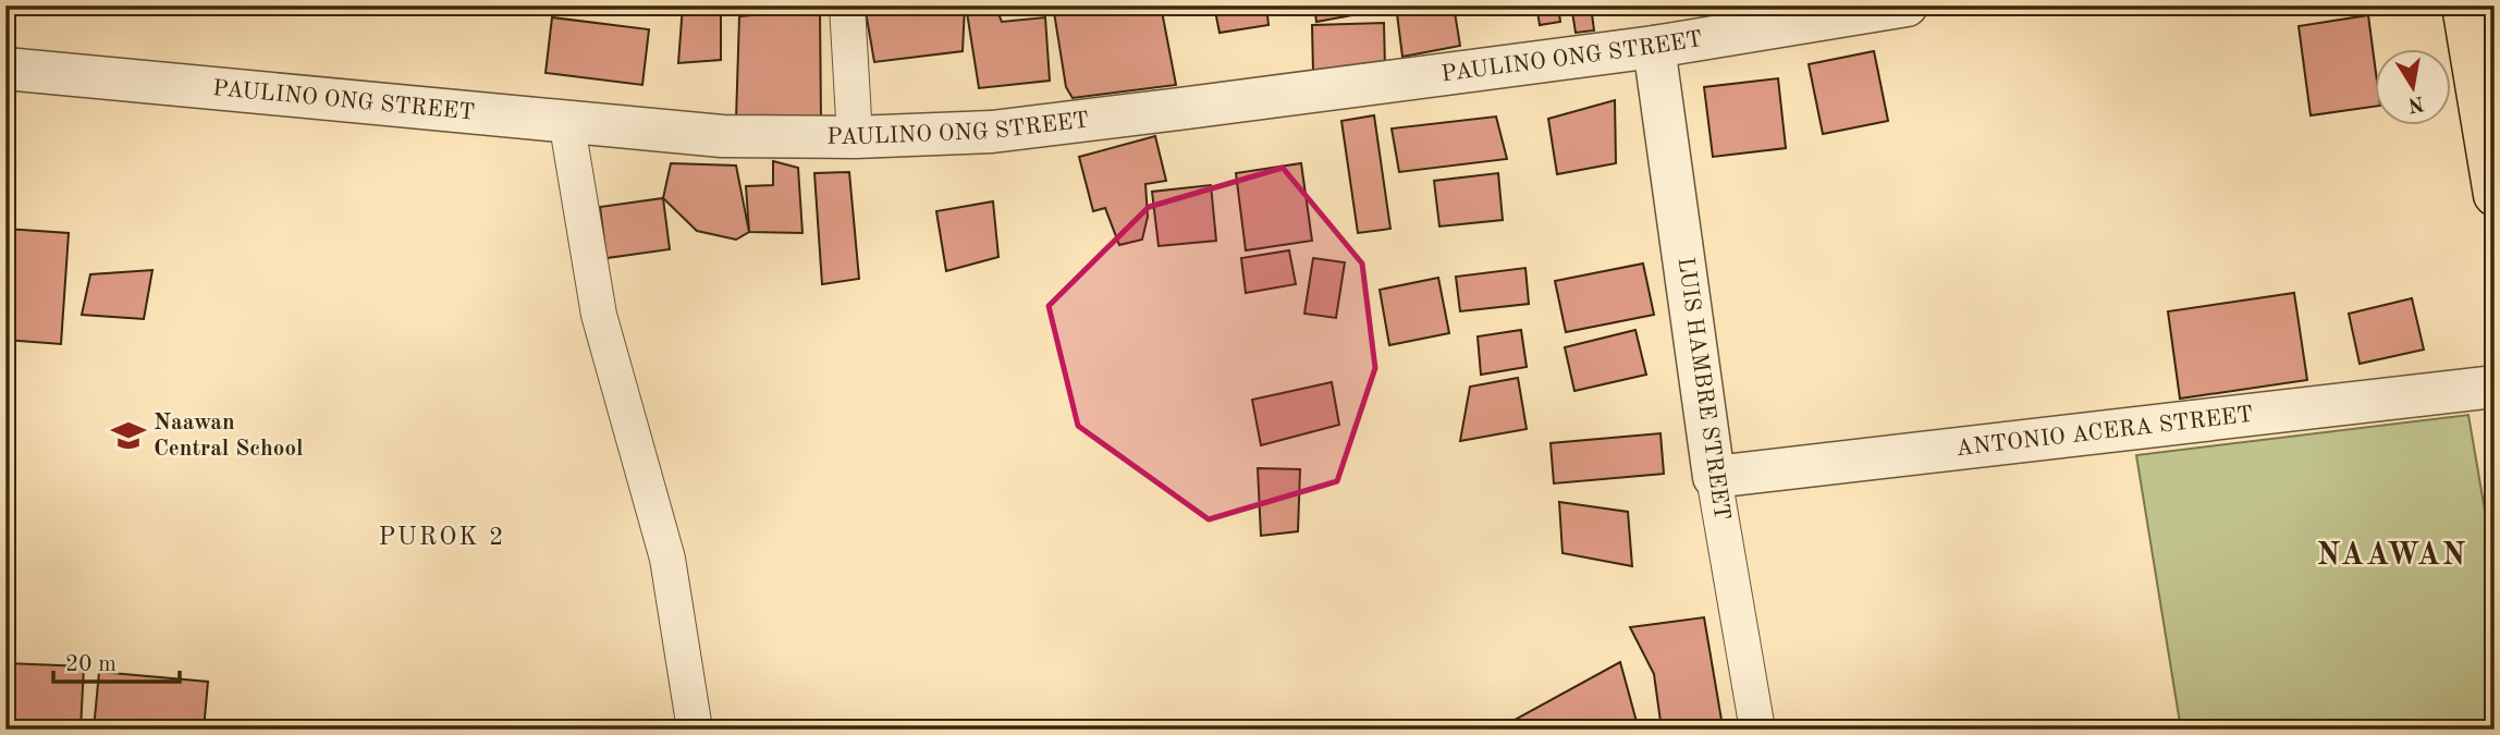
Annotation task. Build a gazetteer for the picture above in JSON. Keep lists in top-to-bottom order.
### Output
{
  "streets": {
    "street": ["PAULINO ONG STREET", "LUIS HAMBRE STREET", "ANTONIO ACERA STREET"]
  },
  "crossings": [
    ["PAULINO ONG STREET", "LUIS HAMBRE STREET"],
    ["LUIS HAMBRE STREET", "ANTONIO ACERA STREET"]
  ],
  "districts": ["PUROK 2", "NAAWAN"],
  "places": {
    "school or university": ["Naawan Central School"]
  },
  "scale_bar": "20 m",
  "north": "bottom"
}
